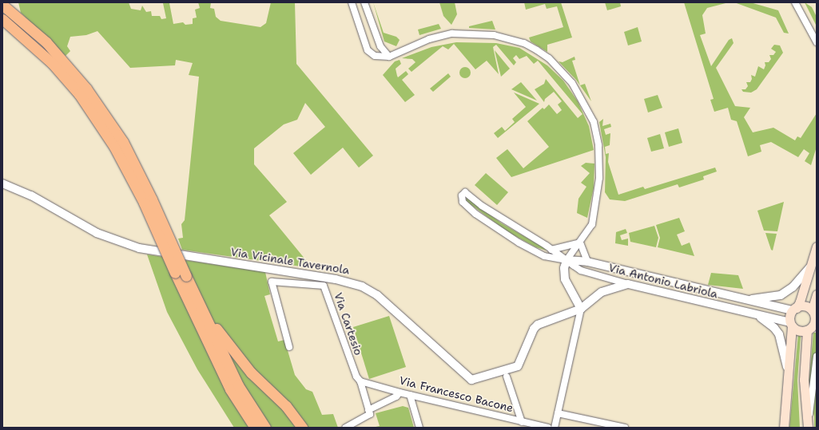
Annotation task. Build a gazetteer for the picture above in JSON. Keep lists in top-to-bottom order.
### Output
{
  "streets": {
    "street": [
      "Via Vicinale Tavernola",
      "Via Antonio Labriola",
      "Via Cartesio",
      "Via Francesco Bacone"
    ]
  },
  "crossings": [
    ["Via Cartesio", "Via Francesco Bacone"]
  ]
}
